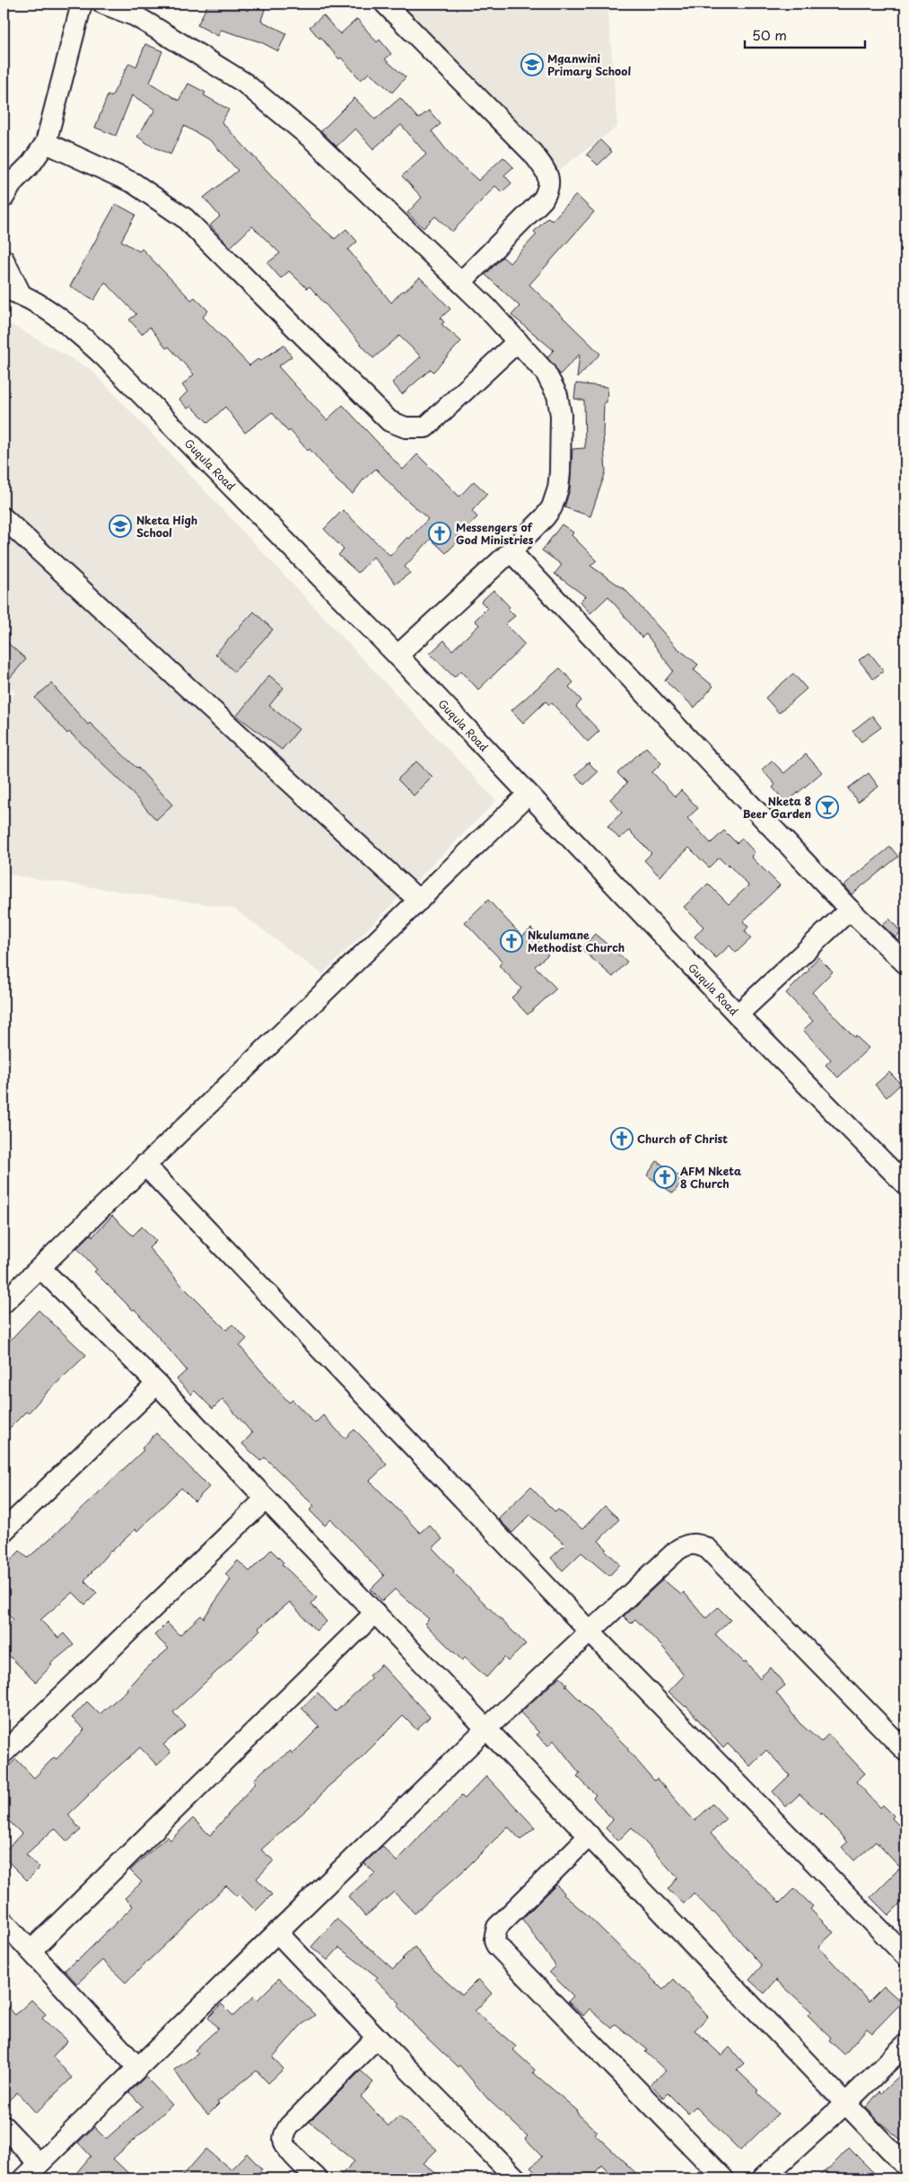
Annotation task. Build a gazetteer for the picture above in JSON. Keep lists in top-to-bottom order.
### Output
{
  "streets": {
    "street": ["Guqula Road"]
  },
  "places": {
    "school or university": ["Mganwini Primary School", "Nketa High School"],
    "church": [
      "Messengers of God Ministries",
      "Nkulumane Methodist Church",
      "Church of Christ",
      "AFM Nketa 8 Church"
    ],
    "bar": ["Nketa 8 Beer Garden"]
  },
  "scale_bar": "50 m"
}
